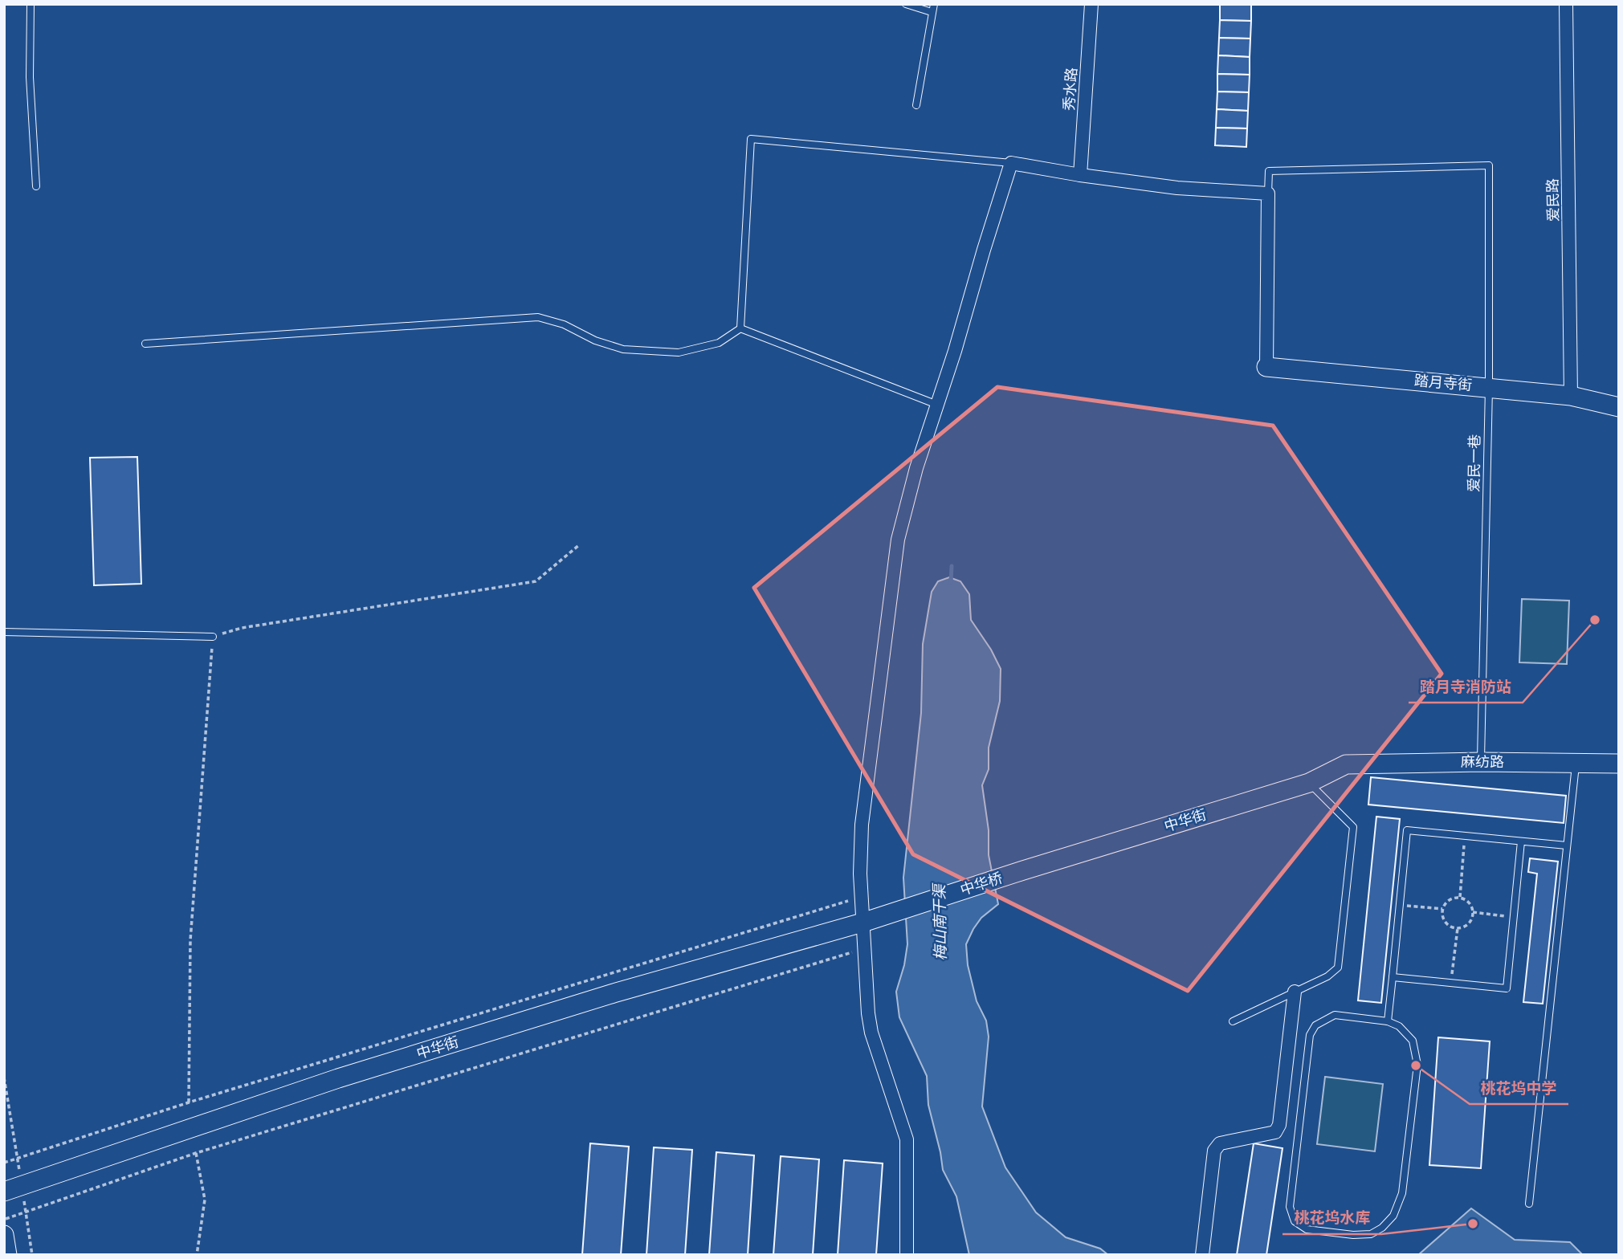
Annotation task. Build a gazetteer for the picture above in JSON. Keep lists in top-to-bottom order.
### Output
{
  "streets": {
    "main road": [
      "踏月寺街",
      "麻纺路",
      "中华街",
      "中华桥"
    ],
    "street": ["秀水路", "爱民路"],
    "lane": ["爱民一巷"]
  },
  "crossings": [
    ["爱民路", "踏月寺街"],
    ["踏月寺街", "爱民一巷"],
    ["爱民一巷", "麻纺路"],
    ["麻纺路", "中华街"],
    ["中华街", "中华桥"]
  ],
  "water": ["梅山南干渠"],
  "places": ["踏月寺消防站", "桃花坞中学", "桃花坞水库"]
}
